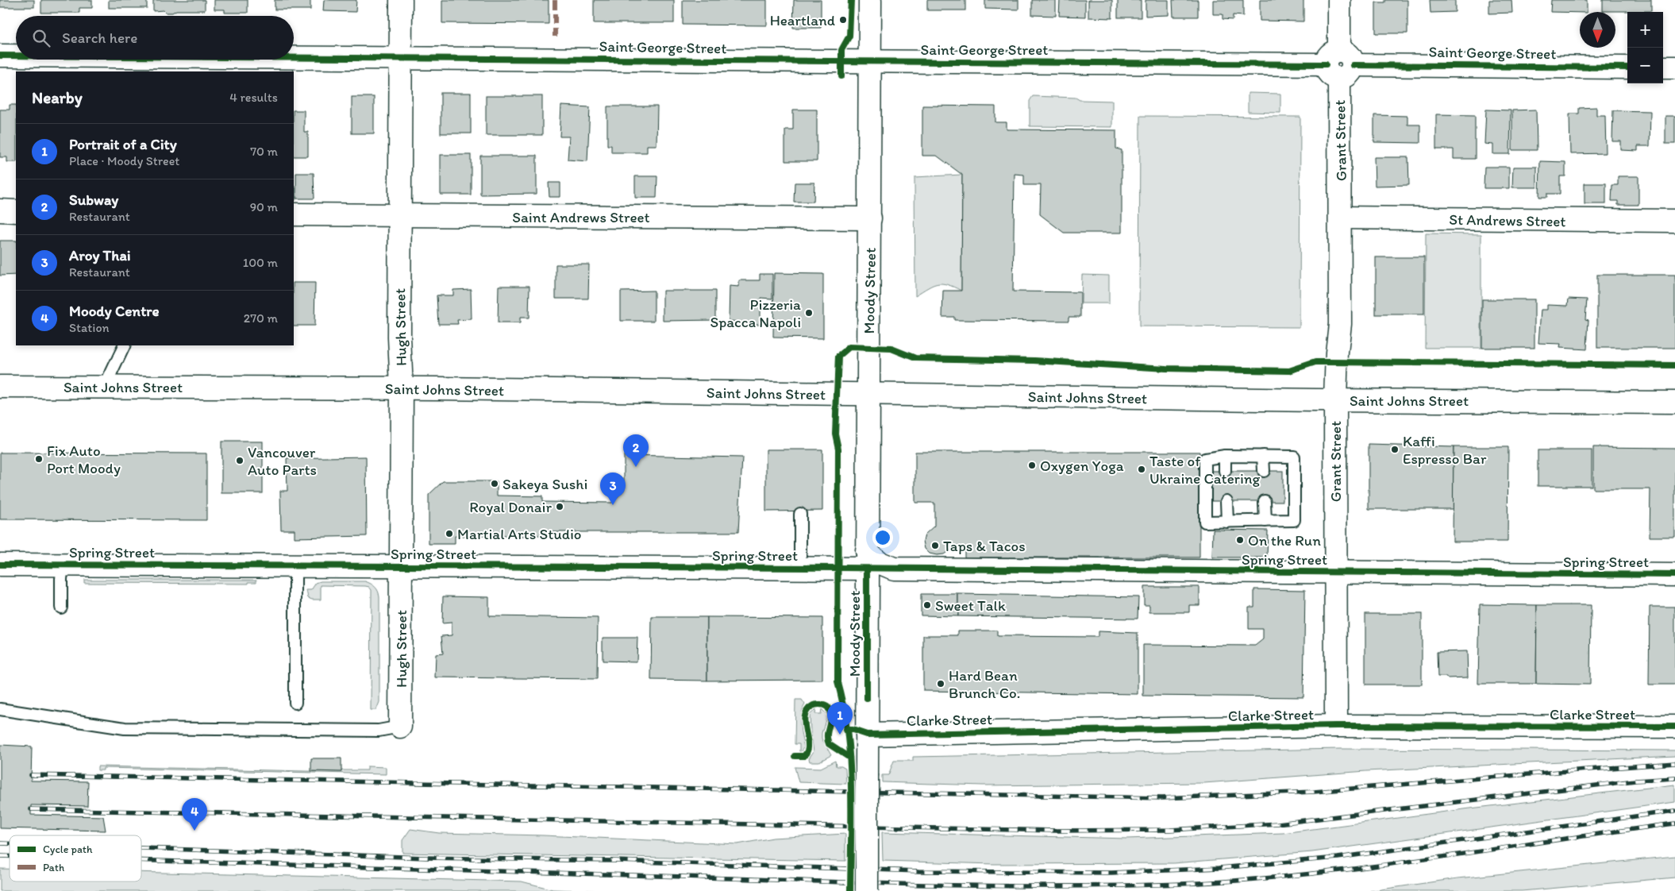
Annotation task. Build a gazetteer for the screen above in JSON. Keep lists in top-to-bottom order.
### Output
{
  "streets": {
    "street": [
      "Saint George Street",
      "Grant Street",
      "Saint Andrews Street",
      "St Andrews Street",
      "Moody Street",
      "Hugh Street",
      "Saint Johns Street",
      "Spring Street",
      "Clarke Street"
    ]
  },
  "crossings": [
    ["Saint George Street", "Grant Street"],
    ["Saint George Street", "Moody Street"],
    ["Saint George Street", "Hugh Street"],
    ["Grant Street", "St Andrews Street"],
    ["Grant Street", "Saint Johns Street"],
    ["Grant Street", "Spring Street"],
    ["Grant Street", "Clarke Street"],
    ["Saint Andrews Street", "Moody Street"],
    ["Saint Andrews Street", "Hugh Street"],
    ["Moody Street", "Saint Johns Street"],
    ["Moody Street", "Spring Street"],
    ["Moody Street", "Clarke Street"],
    ["Hugh Street", "Saint Johns Street"],
    ["Hugh Street", "Spring Street"]
  ],
  "places": [
    "Heartland",
    "Pizzeria Spacca Napoli",
    "Kaffi Espresso Bar",
    "Fix Auto Port Moody",
    "Vancouver Auto Parts",
    "Oxygen Yoga",
    "Taste of Ukraine Catering",
    "Sakeya Sushi",
    "Royal Donair",
    "Martial Arts Studio",
    "On the Run",
    "Taps & Tacos",
    "Sweet Talk",
    "Hard Bean Brunch Co."
  ],
  "legend": ["Cycle path", "Path"],
  "north": "bottom",
  "page": {
    "map_buttons": ["+", "−"],
    "search": "Search here",
    "heading": ["Nearby", "4 results"],
    "list": [
      {
        "mark": "1",
        "name": "Portrait of a City",
        "note": "Place · Moody Street",
        "value": "70 m"
      },
      {
        "mark": "2",
        "name": "Subway",
        "note": "Restaurant",
        "value": "90 m"
      },
      {
        "mark": "3",
        "name": "Aroy Thai",
        "note": "Restaurant",
        "value": "100 m"
      },
      {
        "mark": "4",
        "name": "Moody Centre",
        "note": "Station",
        "value": "270 m"
      }
    ],
    "pins": [
      "2",
      "3",
      "1",
      "4"
    ]
  }
}
